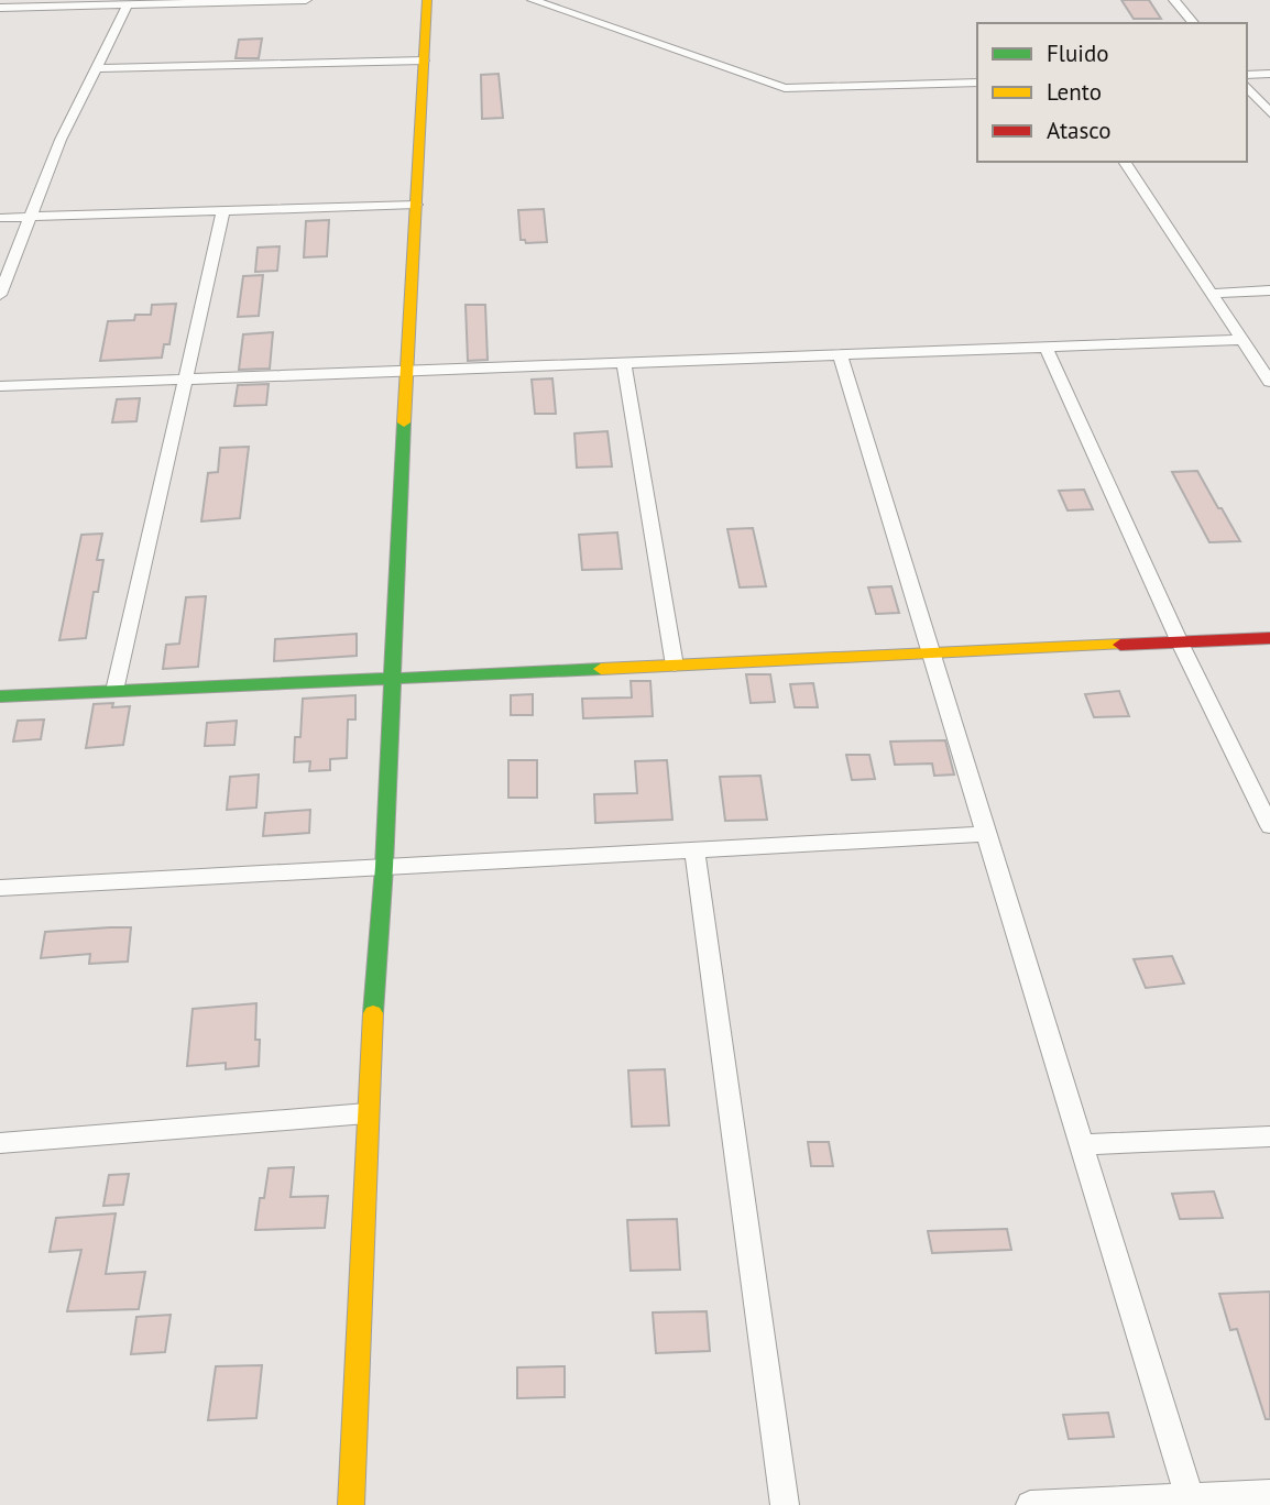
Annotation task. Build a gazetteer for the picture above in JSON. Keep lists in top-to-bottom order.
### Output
{
  "legend": ["Fluido", "Lento", "Atasco"]
}
